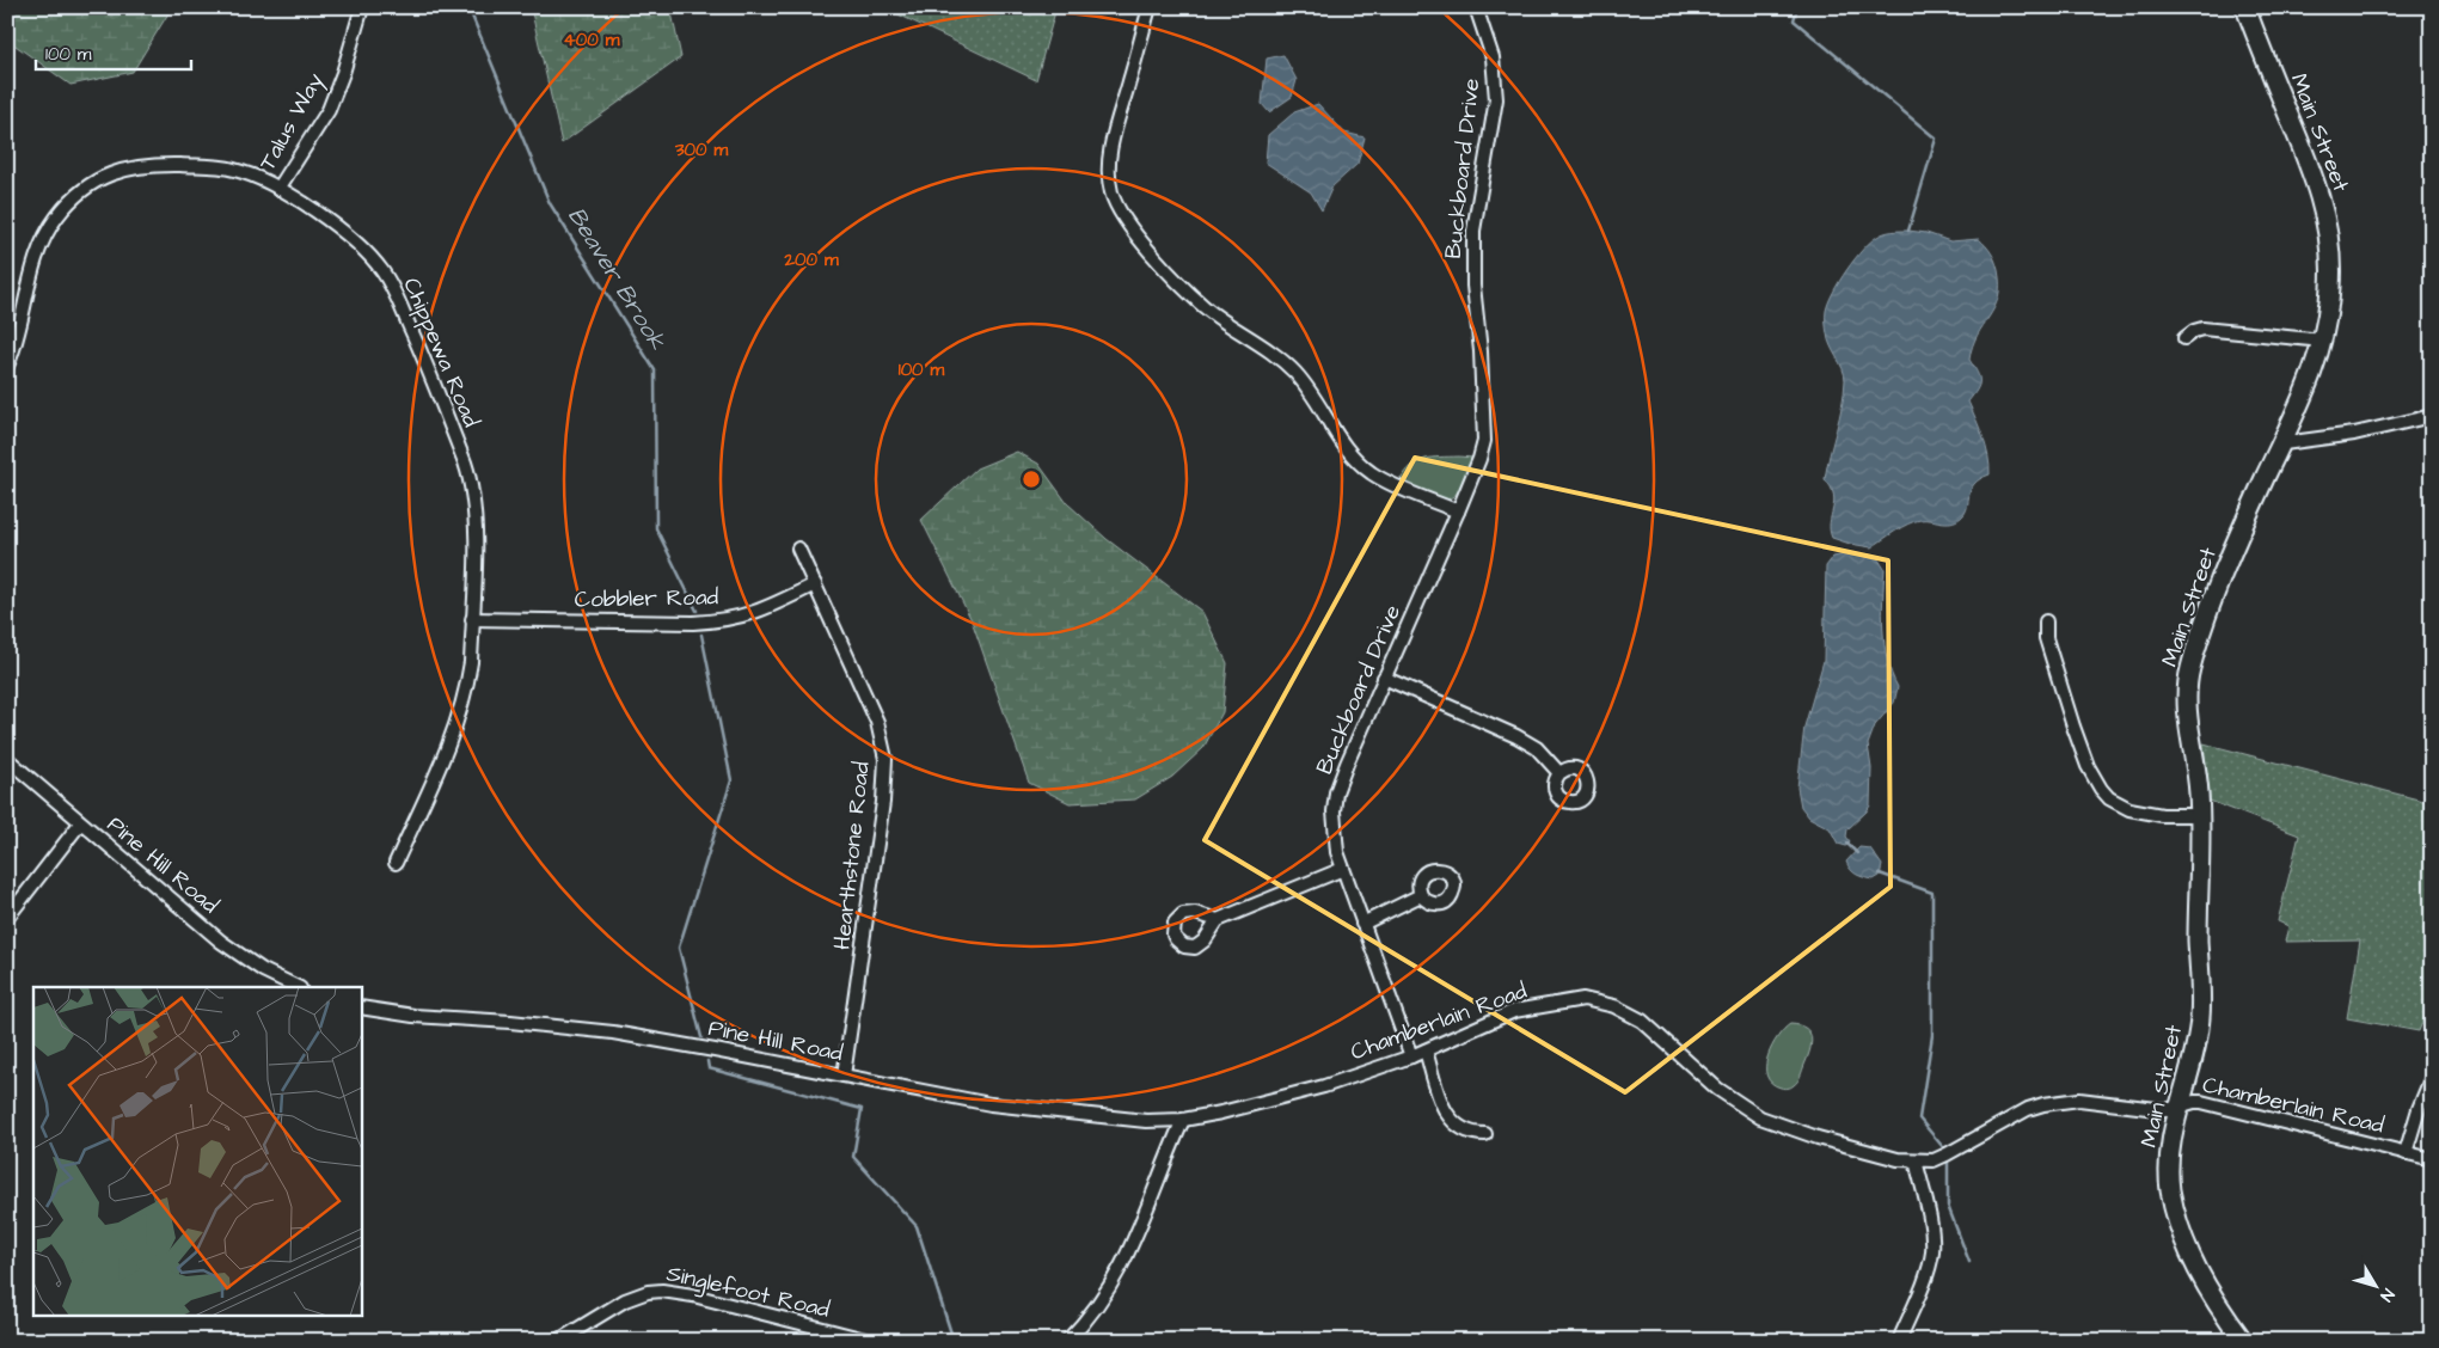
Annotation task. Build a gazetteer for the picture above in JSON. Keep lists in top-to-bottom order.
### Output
{
  "streets": {
    "main road": ["Main Street"],
    "street": [
      "Talus Way",
      "Buckboard Drive",
      "Chippewa Road",
      "Cobbler Road",
      "Hearthstone Road",
      "Pine Hill Road",
      "Chamberlain Road",
      "Singlefoot Road"
    ]
  },
  "crossings": [
    ["Talus Way", "Chippewa Road"],
    ["Main Street", "Chamberlain Road"],
    ["Buckboard Drive", "Chamberlain Road"],
    ["Chippewa Road", "Cobbler Road"],
    ["Cobbler Road", "Hearthstone Road"],
    ["Hearthstone Road", "Pine Hill Road"],
    ["Pine Hill Road", "Chamberlain Road"]
  ],
  "water": ["Beaver Brook"],
  "scale_bar": "100 m",
  "north": "bottom right",
  "rings": [
    "400 m",
    "300 m",
    "200 m",
    "100 m"
  ]
}
